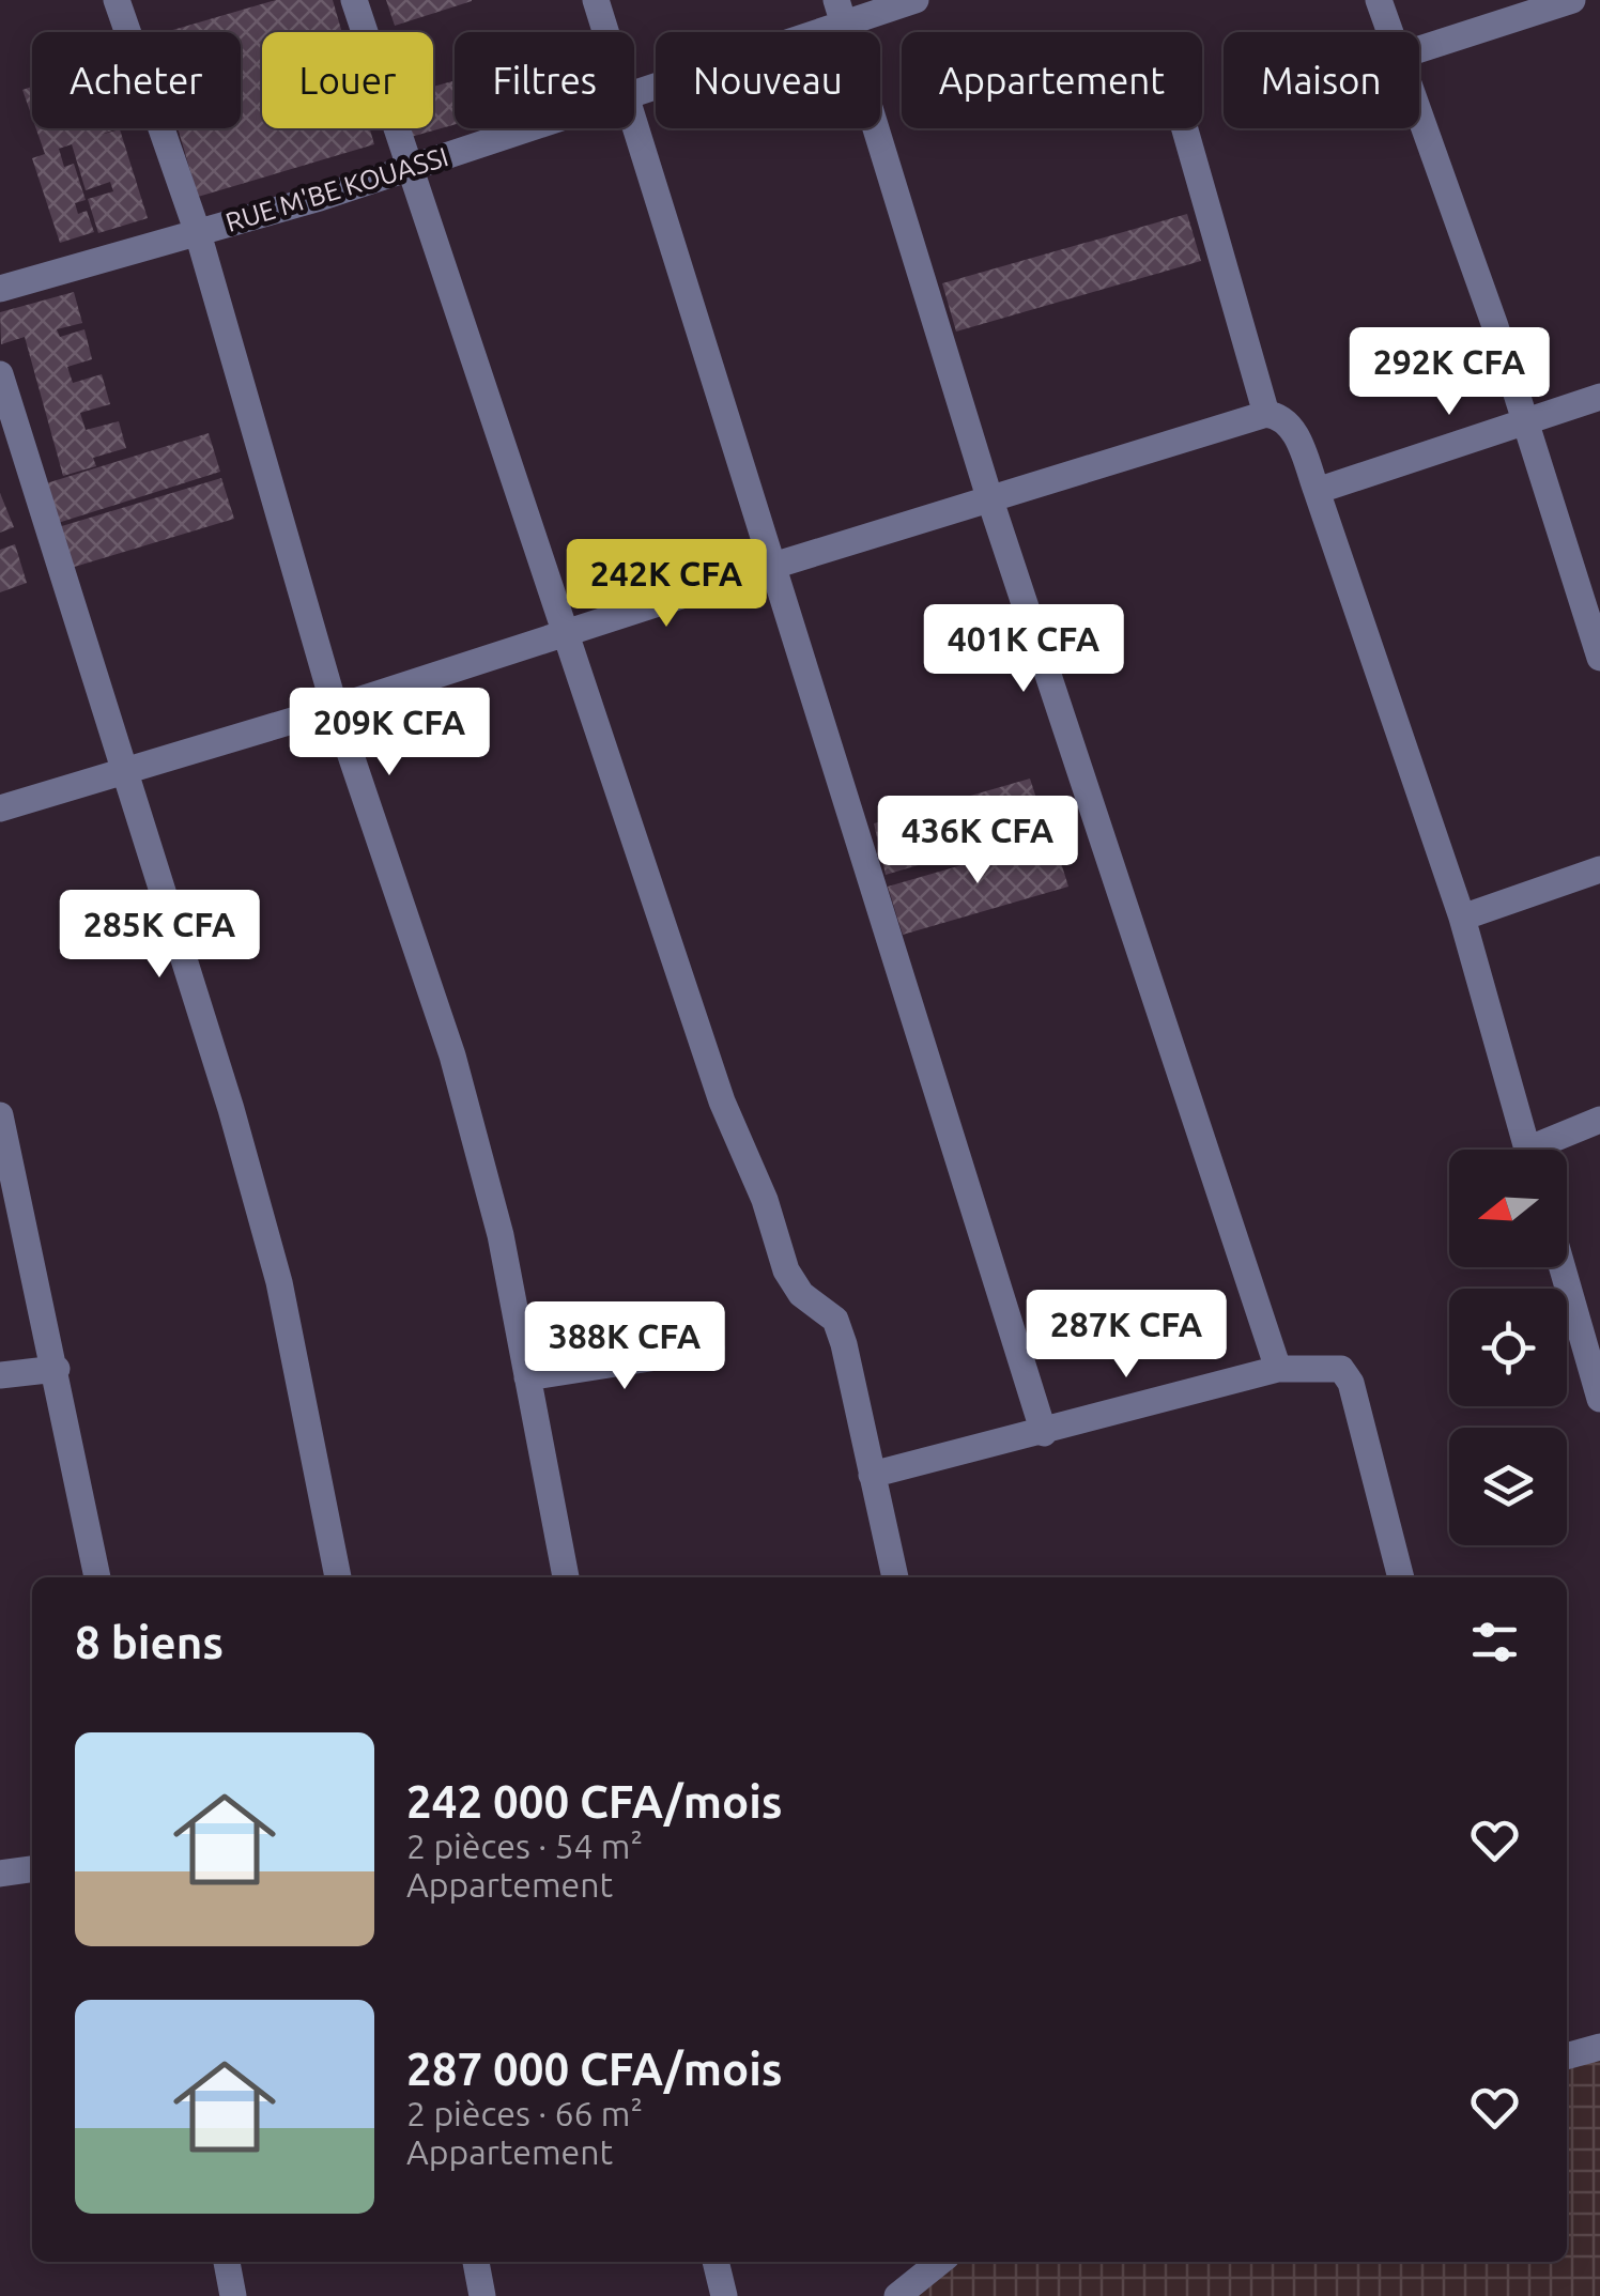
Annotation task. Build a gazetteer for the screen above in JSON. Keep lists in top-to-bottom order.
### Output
{
  "streets": {
    "street": ["RUE M'BE KOUASSI"]
  },
  "north": "left",
  "page": {
    "chip": [
      "Acheter",
      "Louer",
      "Filtres",
      "Nouveau",
      "Appartement",
      "Maison"
    ],
    "price": [
      "292K CFA",
      "242K CFA",
      "401K CFA",
      "209K CFA",
      "436K CFA",
      "285K CFA",
      "287K CFA",
      "388K CFA"
    ],
    "heading": "8 biens",
    "list": [
      {
        "name": "242 000 CFA/mois",
        "note": "2 pièces · 54 m² · Appartement"
      },
      {
        "name": "287 000 CFA/mois",
        "note": "2 pièces · 66 m² · Appartement"
      }
    ]
  }
}
